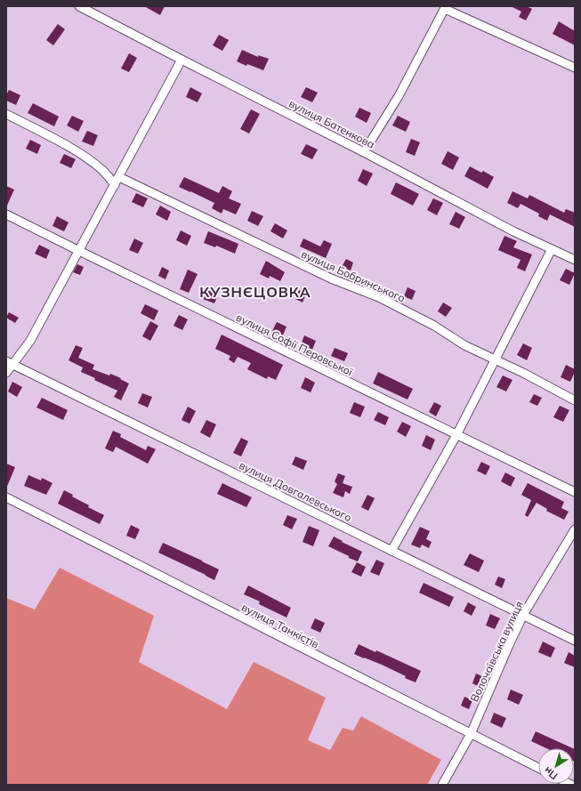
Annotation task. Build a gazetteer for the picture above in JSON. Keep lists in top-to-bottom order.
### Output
{
  "streets": {
    "street": [
      "вулиця Батенкова",
      "вулиця Бобринського",
      "вулиця Софії Перовської",
      "вулиця Довгалевського",
      "вулиця Танкістів",
      "Волочаївська вулиця"
    ]
  },
  "crossings": [
    ["вулиця Довгалевського", "Волочаївська вулиця"],
    ["вулиця Танкістів", "Волочаївська вулиця"]
  ],
  "districts": ["КУЗНЄЦОВКА"],
  "north": "bottom left"
}
